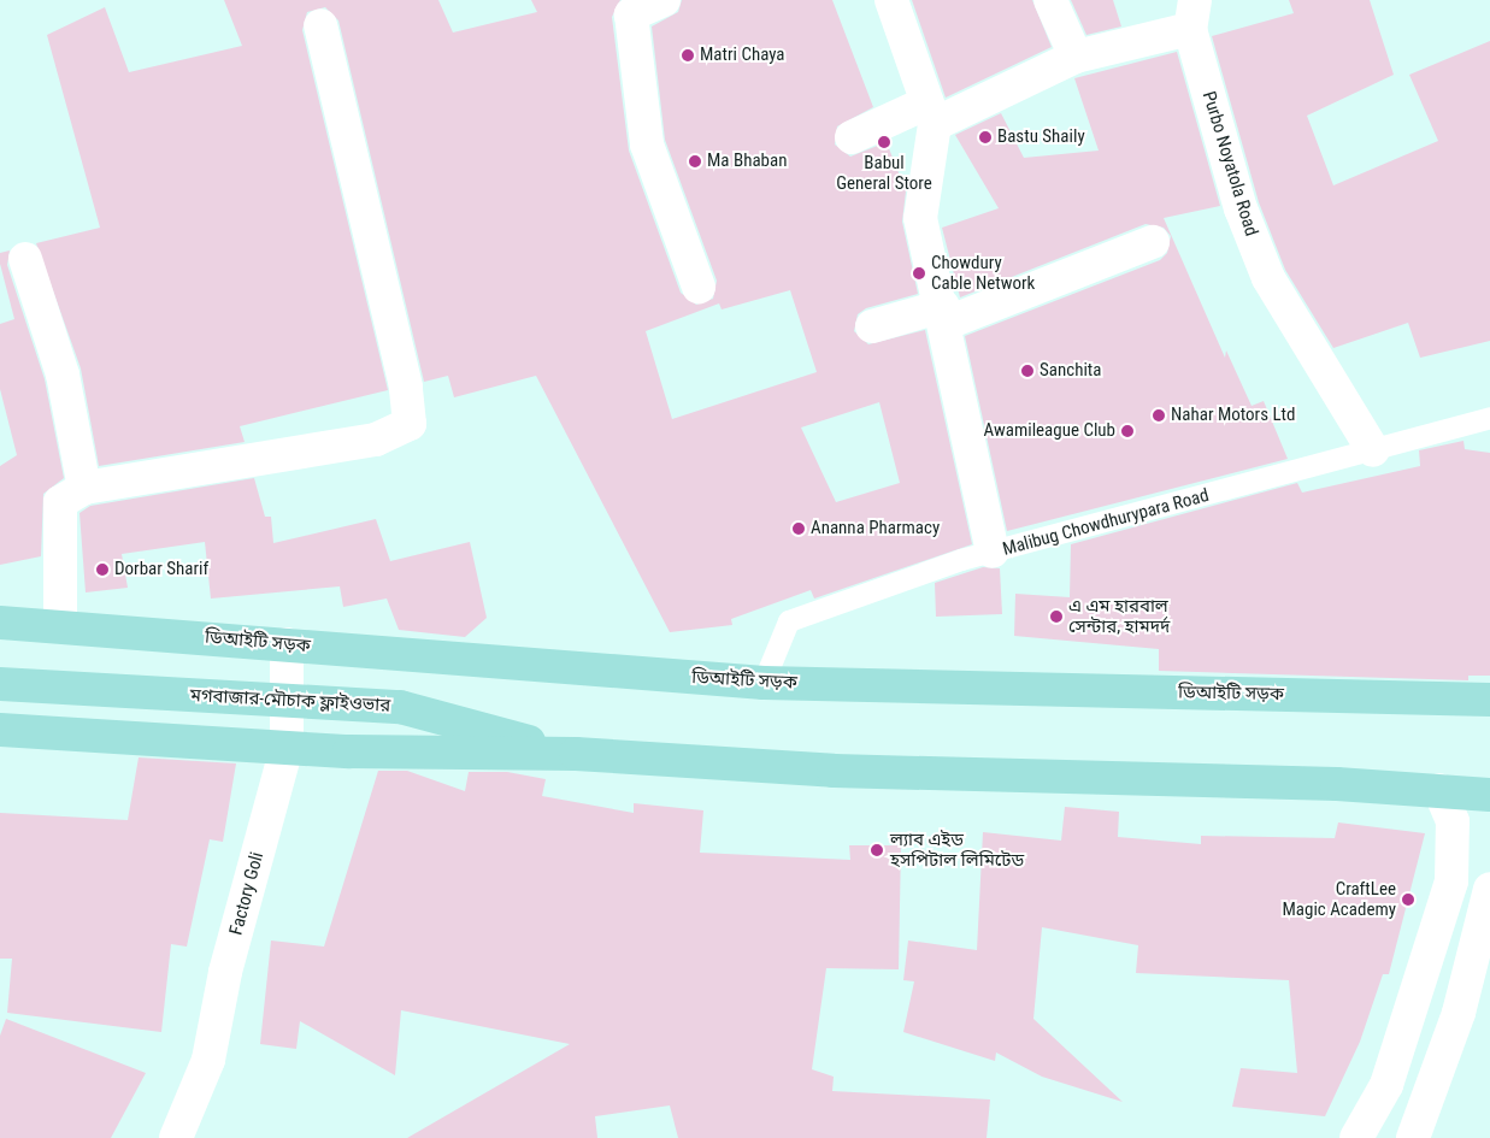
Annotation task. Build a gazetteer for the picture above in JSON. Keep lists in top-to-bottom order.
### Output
{
  "streets": {
    "main road": ["ডিআইটি সড়ক", "মগবাজার-মৌচাক ফ্লাইওভার"],
    "street": ["Purbo Noyatola Road", "Factory Goli"],
    "lane": ["Malibug Chowdhurypara Road"]
  },
  "crossings": [
    ["Purbo Noyatola Road", "Malibug Chowdhurypara Road"],
    ["Malibug Chowdhurypara Road", "ডিআইটি সড়ক"],
    ["ডিআইটি সড়ক", "Factory Goli"]
  ],
  "places": [
    "Matri Chaya",
    "Bastu Shaily",
    "Babul General Store",
    "Ma Bhaban",
    "Chowdury Cable Network",
    "Sanchita",
    "Nahar Motors Ltd",
    "Awamileague Club",
    "Ananna Pharmacy",
    "Dorbar Sharif",
    "এ এম হারবাল সেন্টার, হামদর্দ",
    "ল্যাব এইড হসপিটাল লিমিটেড",
    "CraftLee Magic Academy"
  ]
}
